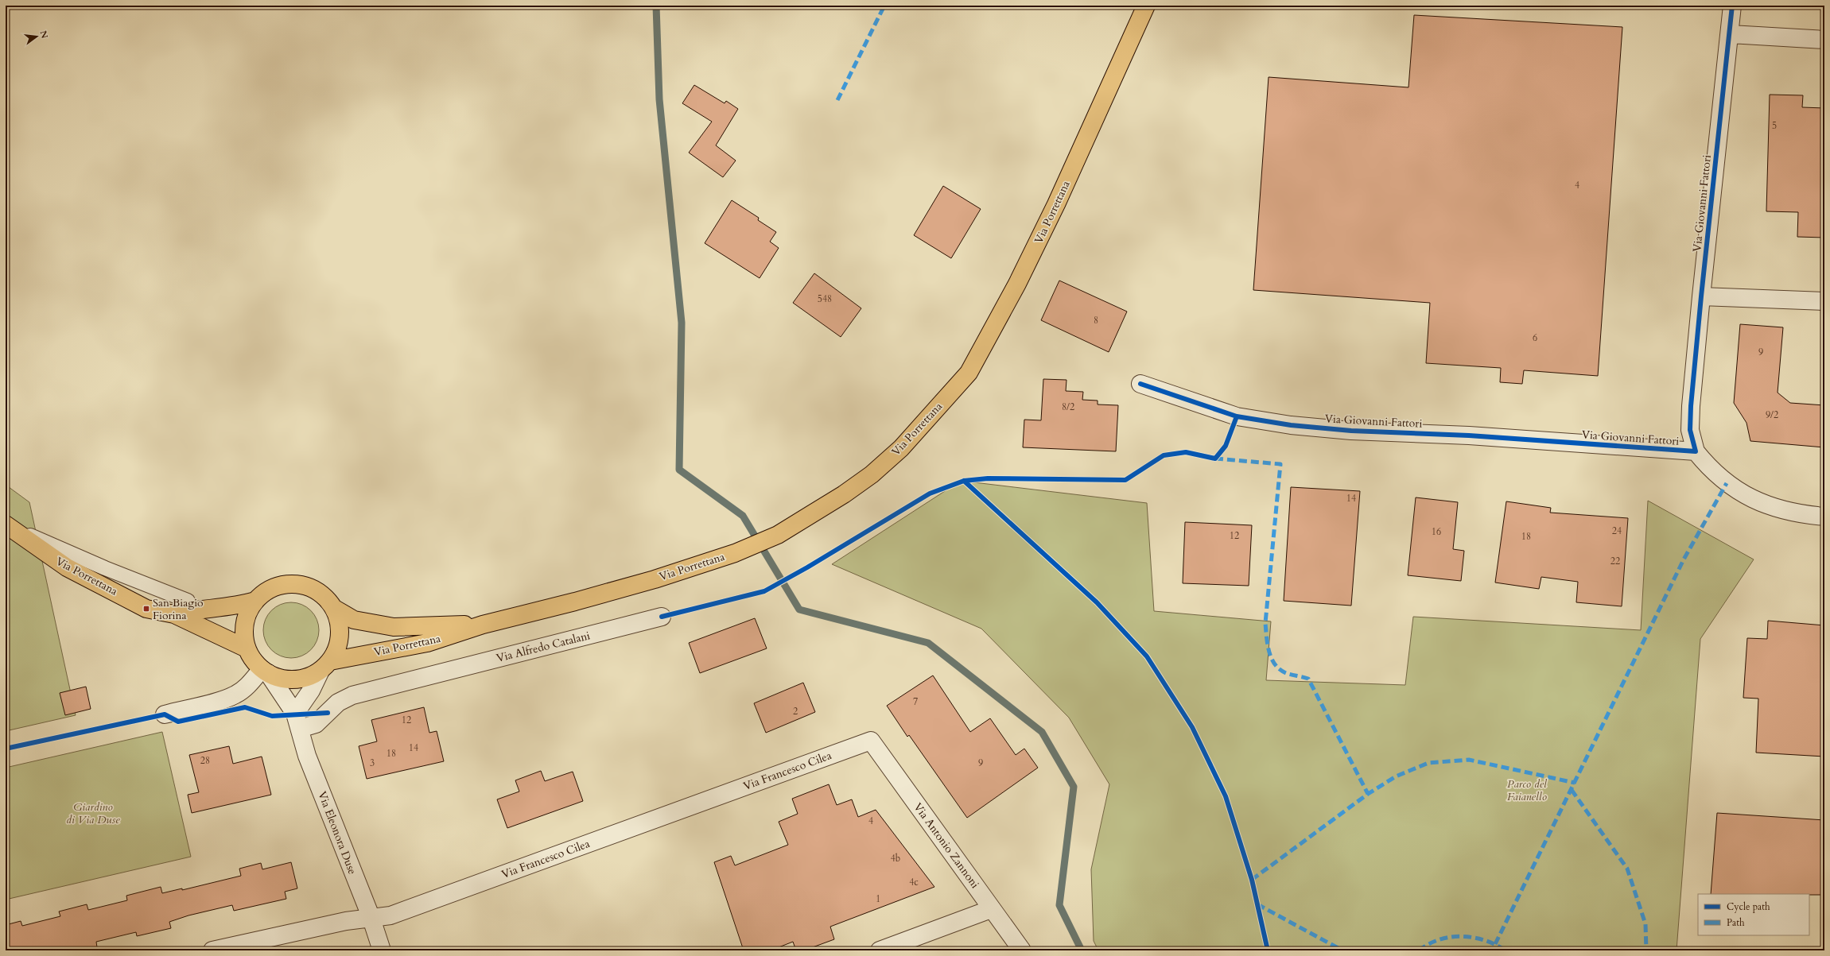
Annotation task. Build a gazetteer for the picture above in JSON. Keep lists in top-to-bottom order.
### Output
{
  "streets": {
    "main road": ["Via Porrettana"],
    "street": [
      "Via Giovanni Fattori",
      "Via Alfredo Catalani",
      "Via Francesco Cilea",
      "Via Eleonora Duse",
      "Via Antonio Zannoni"
    ]
  },
  "crossings": [
    ["Via Porrettana", "Via Eleonora Duse"],
    ["Via Alfredo Catalani", "Via Eleonora Duse"],
    ["Via Francesco Cilea", "Via Eleonora Duse"],
    ["Via Francesco Cilea", "Via Antonio Zannoni"]
  ],
  "parks": ["Parco del Faianello", "Giardino di Via Duse"],
  "places": {
    "transit": ["San Biagio Fiorina"]
  },
  "house_numbers": [
    "5",
    "4",
    "548",
    "8",
    "6",
    "9",
    "8/2",
    "9/2",
    "14",
    "24",
    "16",
    "12",
    "18",
    "22",
    "7",
    "2",
    "12",
    "14",
    "18",
    "28",
    "3",
    "9",
    "4",
    "4b",
    "4c",
    "1"
  ],
  "legend": ["Cycle path", "Path"],
  "north": "right"
}
